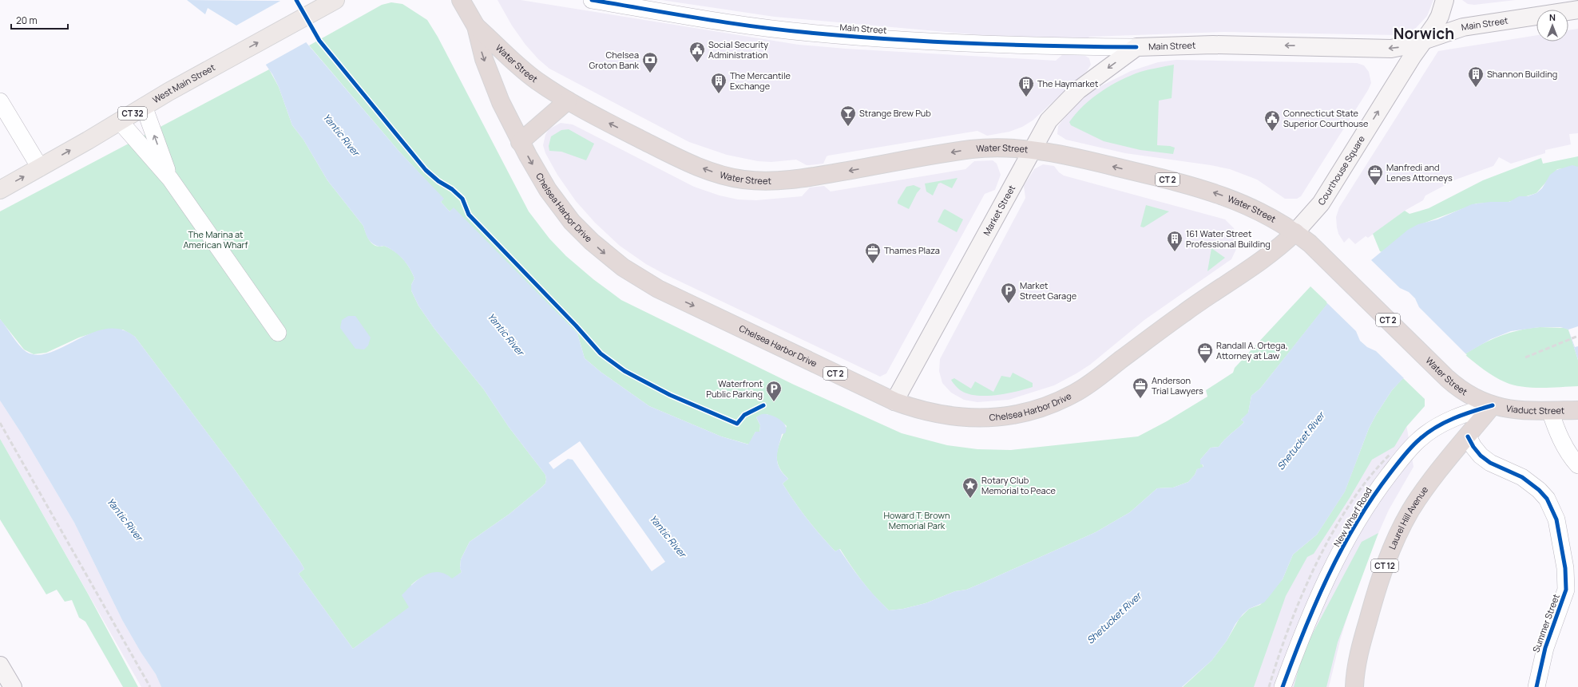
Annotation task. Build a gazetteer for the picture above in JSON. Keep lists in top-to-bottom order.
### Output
{
  "streets": {
    "highway": [
      "Water Street",
      "CT 2",
      "Chelsea Harbor Drive",
      "Viaduct Street",
      "Laurel Hill Avenue",
      "CT 12"
    ],
    "main road": [
      "Main Street",
      "West Main Street",
      "CT 32",
      "Courthouse Square",
      "Market Street"
    ],
    "street": ["New Wharf Road", "Summer Street"]
  },
  "crossings": [
    ["Main Street", "Courthouse Square"],
    ["Main Street", "Market Street"],
    ["Water Street", "Courthouse Square"],
    ["Water Street", "Chelsea Harbor Drive"],
    ["Water Street", "Market Street"],
    ["Water Street", "Viaduct Street"],
    ["Water Street", "New Wharf Road"],
    ["Water Street", "Laurel Hill Avenue"],
    ["Courthouse Square", "Chelsea Harbor Drive"],
    ["Chelsea Harbor Drive", "Market Street"],
    ["Viaduct Street", "New Wharf Road"],
    ["Viaduct Street", "Laurel Hill Avenue"],
    ["New Wharf Road", "Laurel Hill Avenue"],
    ["Laurel Hill Avenue", "Summer Street"]
  ],
  "one_way": [
    "Water Street",
    "West Main Street",
    "Courthouse Square",
    "Chelsea Harbor Drive"
  ],
  "districts": ["Norwich"],
  "water": ["Yantic River", "Shetucket River"],
  "parks": ["The Marina at American Wharf", "Howard T. Brown Memorial Park"],
  "places": {
    "public building": ["Social Security Administration", "Connecticut State Superior Courthouse"],
    "bank": ["Chelsea Groton Bank"],
    "building": [
      "Shannon Building",
      "The Mercantile Exchange",
      "The Haymarket",
      "161 Water Street Professional Building"
    ],
    "bar": ["Strange Brew Pub"],
    "office": [
      "Manfredi and Lenes Attorneys",
      "Thames Plaza",
      "Randall A. Ortega, Attorney at Law",
      "Anderson Trial Lawyers"
    ],
    "parking": ["Market Street Garage", "Waterfront Public Parking"],
    "place": ["Rotary Club Memorial to Peace"]
  },
  "scale_bar": "20 m",
  "north": "top"
}
